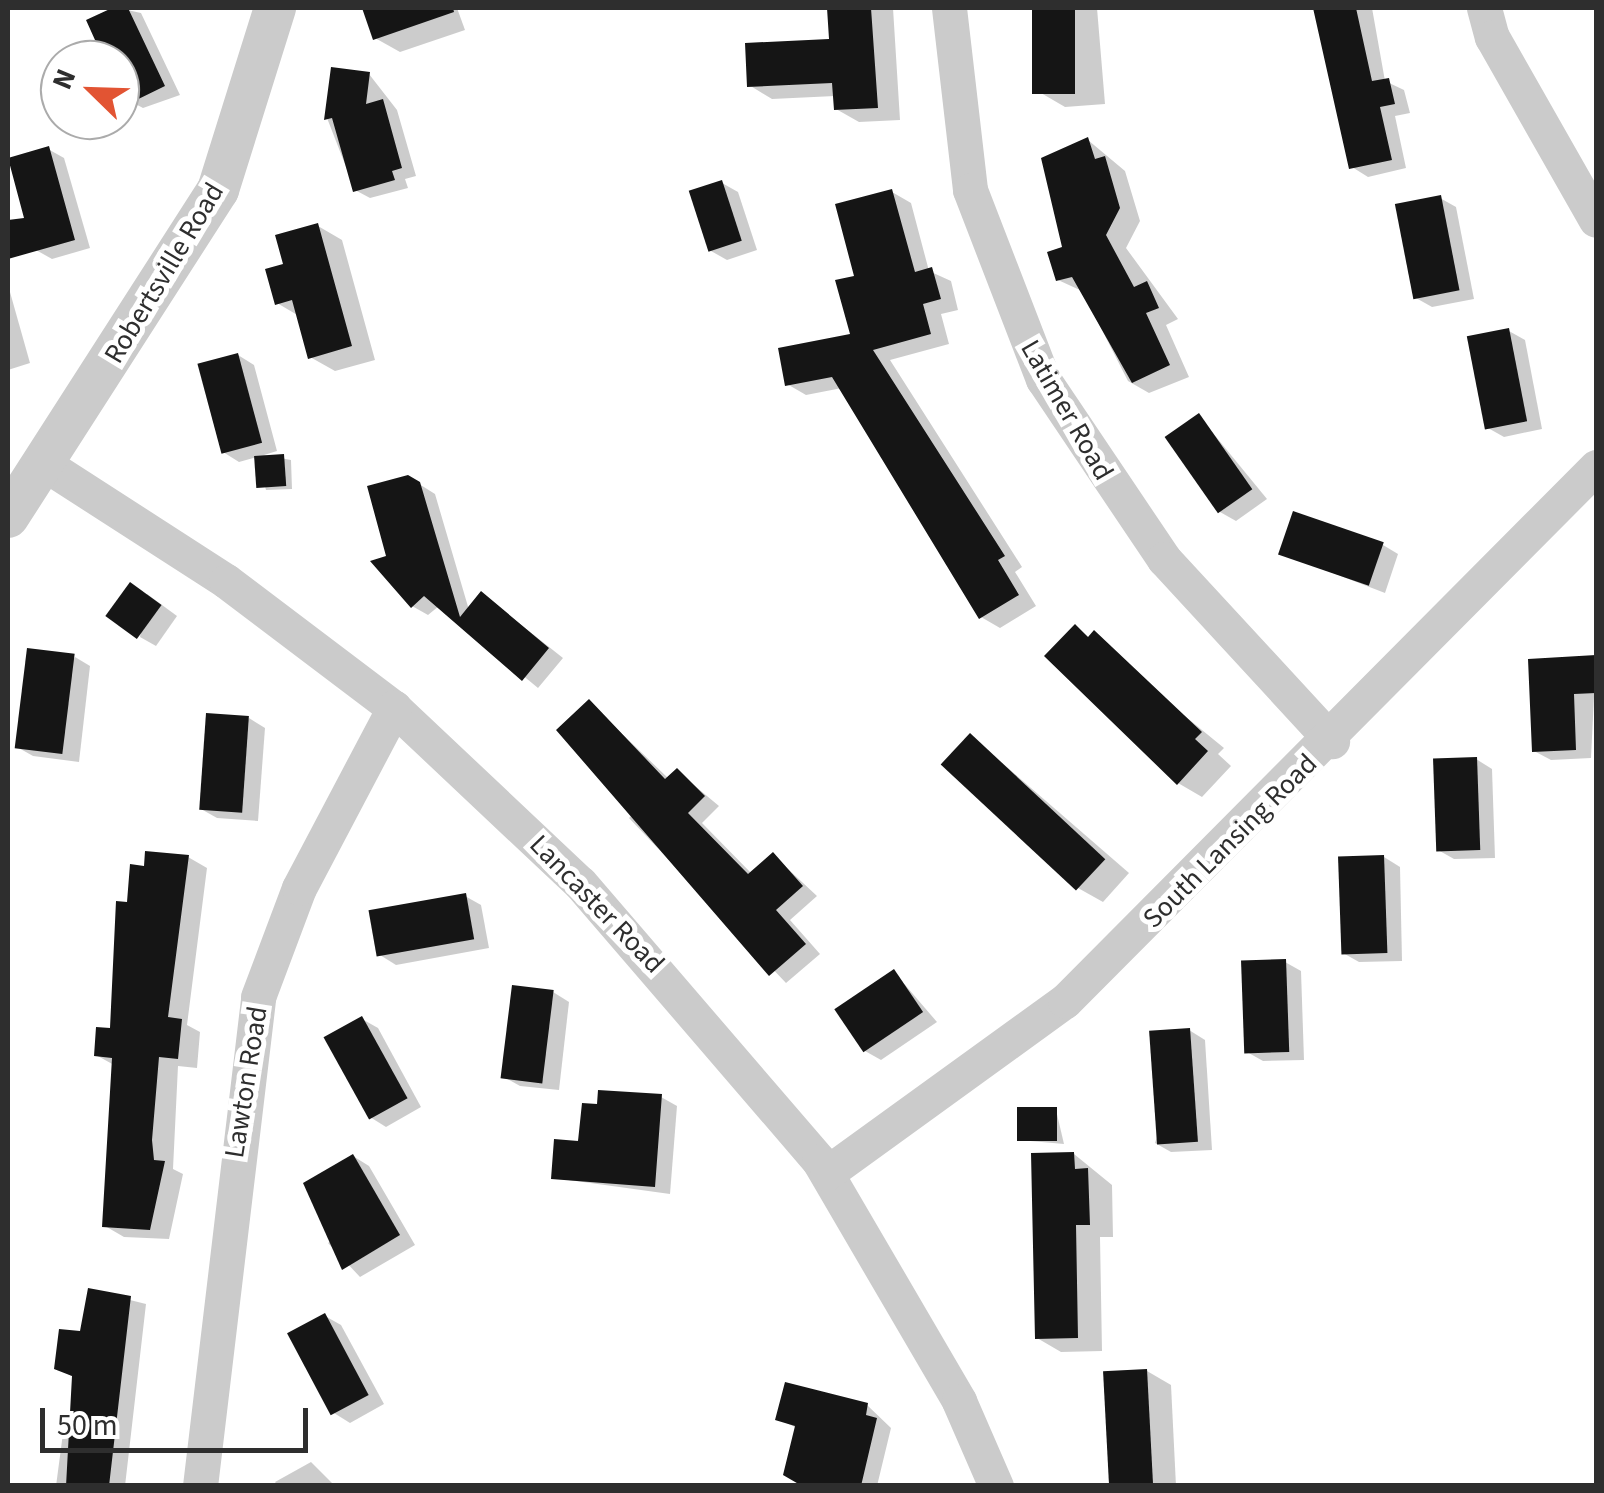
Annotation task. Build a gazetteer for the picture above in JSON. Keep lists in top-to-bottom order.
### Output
{
  "streets": {
    "street": [
      "Robertsville Road",
      "Latimer Road",
      "South Lansing Road",
      "Lancaster Road",
      "Lawton Road"
    ]
  },
  "crossings": [
    ["Robertsville Road", "Lancaster Road"],
    ["Latimer Road", "South Lansing Road"],
    ["South Lansing Road", "Lancaster Road"],
    ["Lancaster Road", "Lawton Road"]
  ],
  "scale_bar": "50 m",
  "north": "top left"
}
